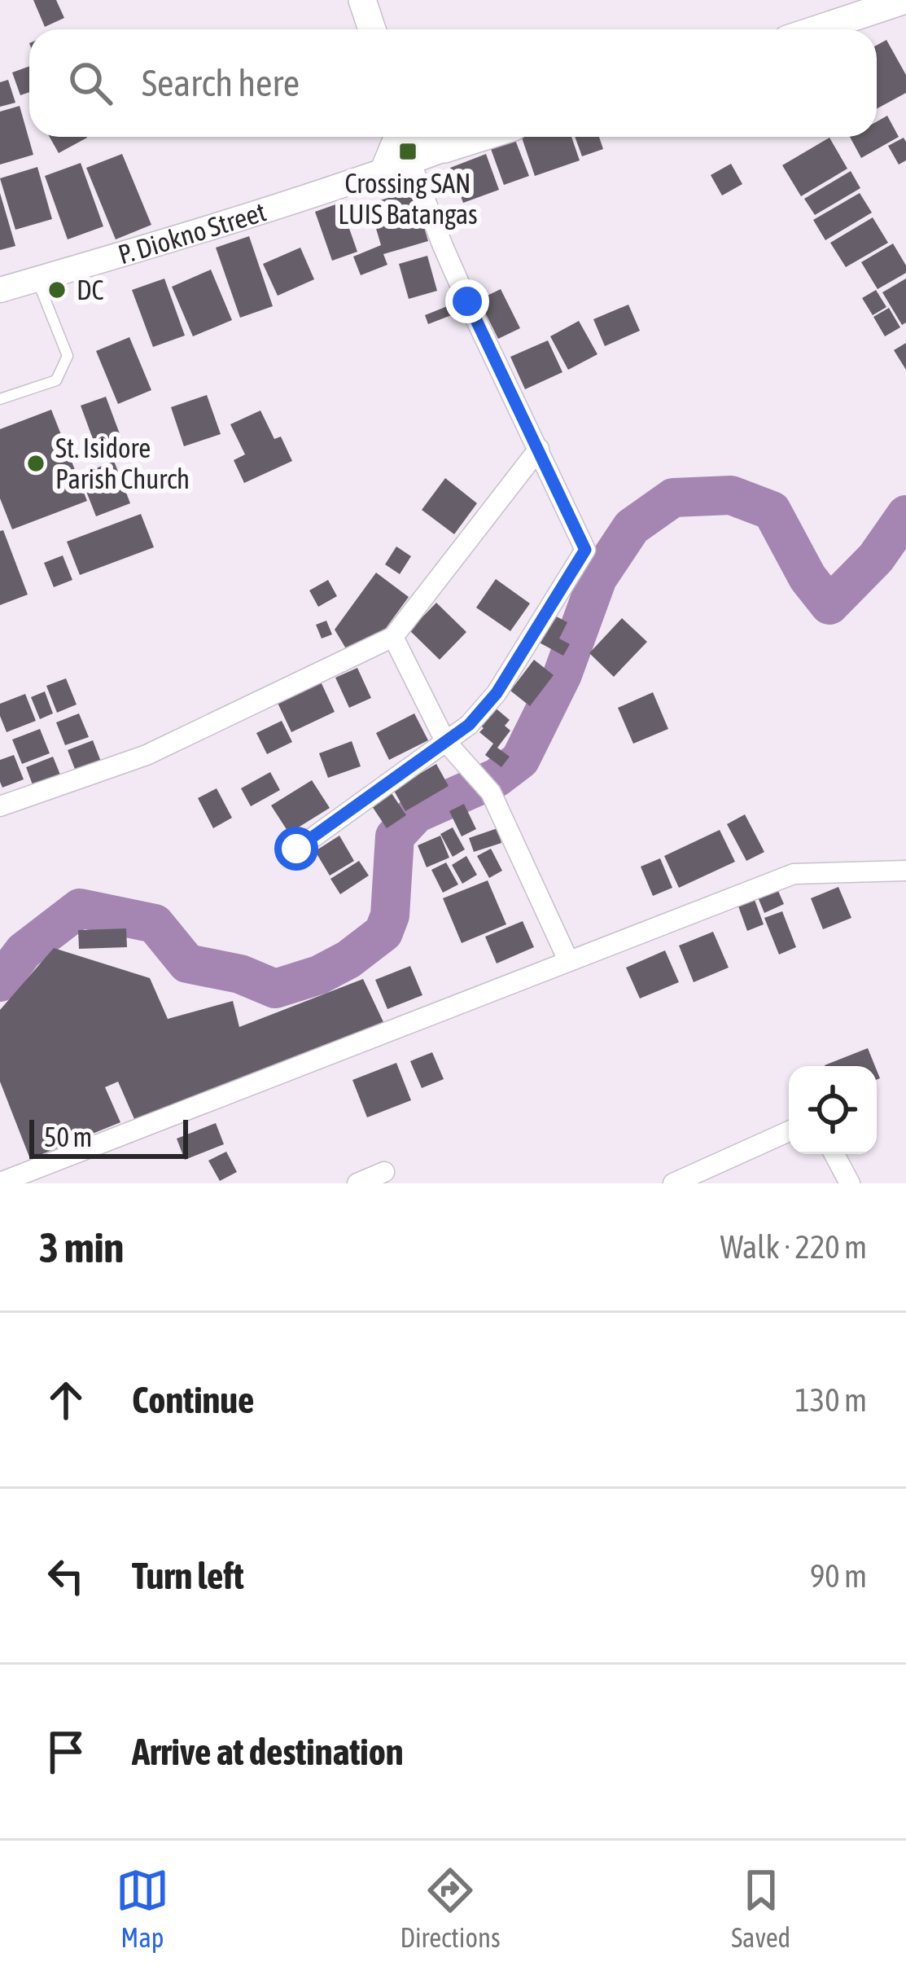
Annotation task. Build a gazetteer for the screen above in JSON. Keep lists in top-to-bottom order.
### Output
{
  "streets": {
    "street": ["P. Diokno Street"]
  },
  "places": {
    "transit": ["Crossing SAN LUIS Batangas"],
    "other": ["DC", "St. Isidore Parish Church"]
  },
  "scale_bar": "50 m",
  "page": {
    "search": "Search here",
    "scale": "50 m",
    "heading": ["3 min", "Walk · 220 m"],
    "list": [
      ["Continue", "130 m"],
      ["Turn left", "90 m"],
      "Arrive at destination"
    ],
    "nav": ["Map", "Directions", "Saved"]
  }
}
